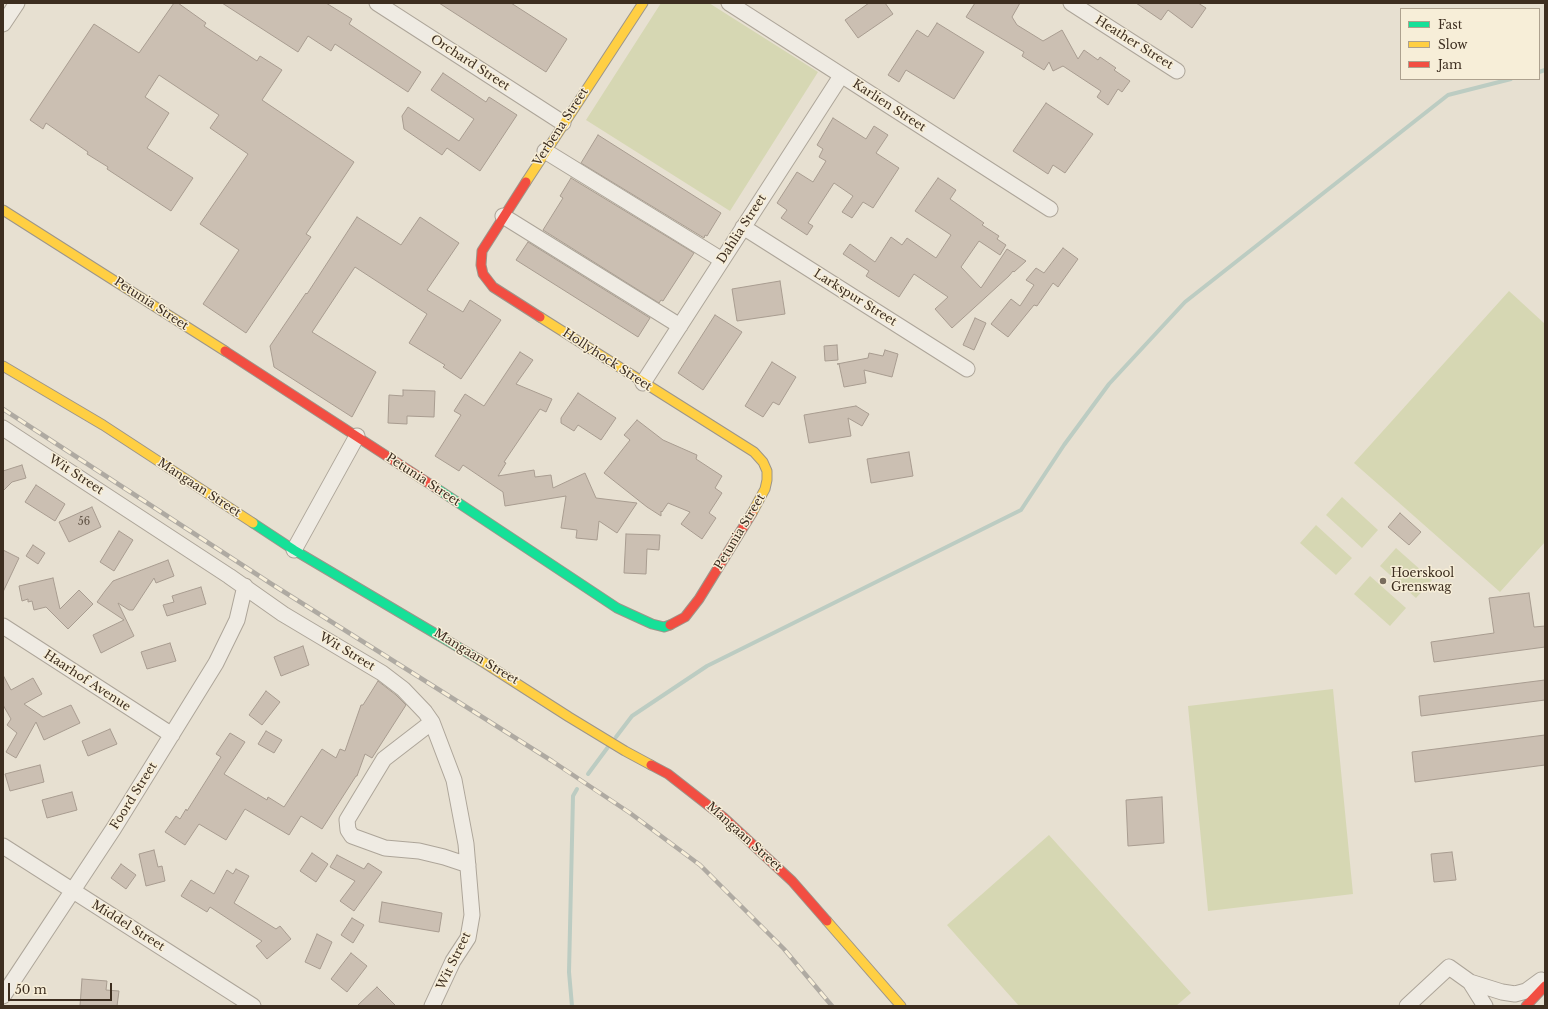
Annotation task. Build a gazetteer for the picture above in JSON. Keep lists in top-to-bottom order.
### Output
{
  "streets": {
    "street": [
      "Heather Street",
      "Orchard Street",
      "Karlien Street",
      "Verbena Street",
      "Dahlia Street",
      "Larkspur Street",
      "Petunia Street",
      "Hollyhock Street",
      "Wit Street",
      "Mangaan Street",
      "Haarhof Avenue",
      "Foord Street",
      "Middel Street"
    ]
  },
  "crossings": [
    ["Orchard Street", "Verbena Street"],
    ["Karlien Street", "Dahlia Street"],
    ["Verbena Street", "Hollyhock Street"],
    ["Dahlia Street", "Larkspur Street"],
    ["Dahlia Street", "Hollyhock Street"],
    ["Petunia Street", "Hollyhock Street"],
    ["Wit Street", "Foord Street"],
    ["Haarhof Avenue", "Foord Street"],
    ["Foord Street", "Middel Street"]
  ],
  "places": ["Hoerskool Grenswag"],
  "house_numbers": ["56"],
  "legend": ["Fast", "Slow", "Jam"],
  "scale_bar": "50 m"
}
